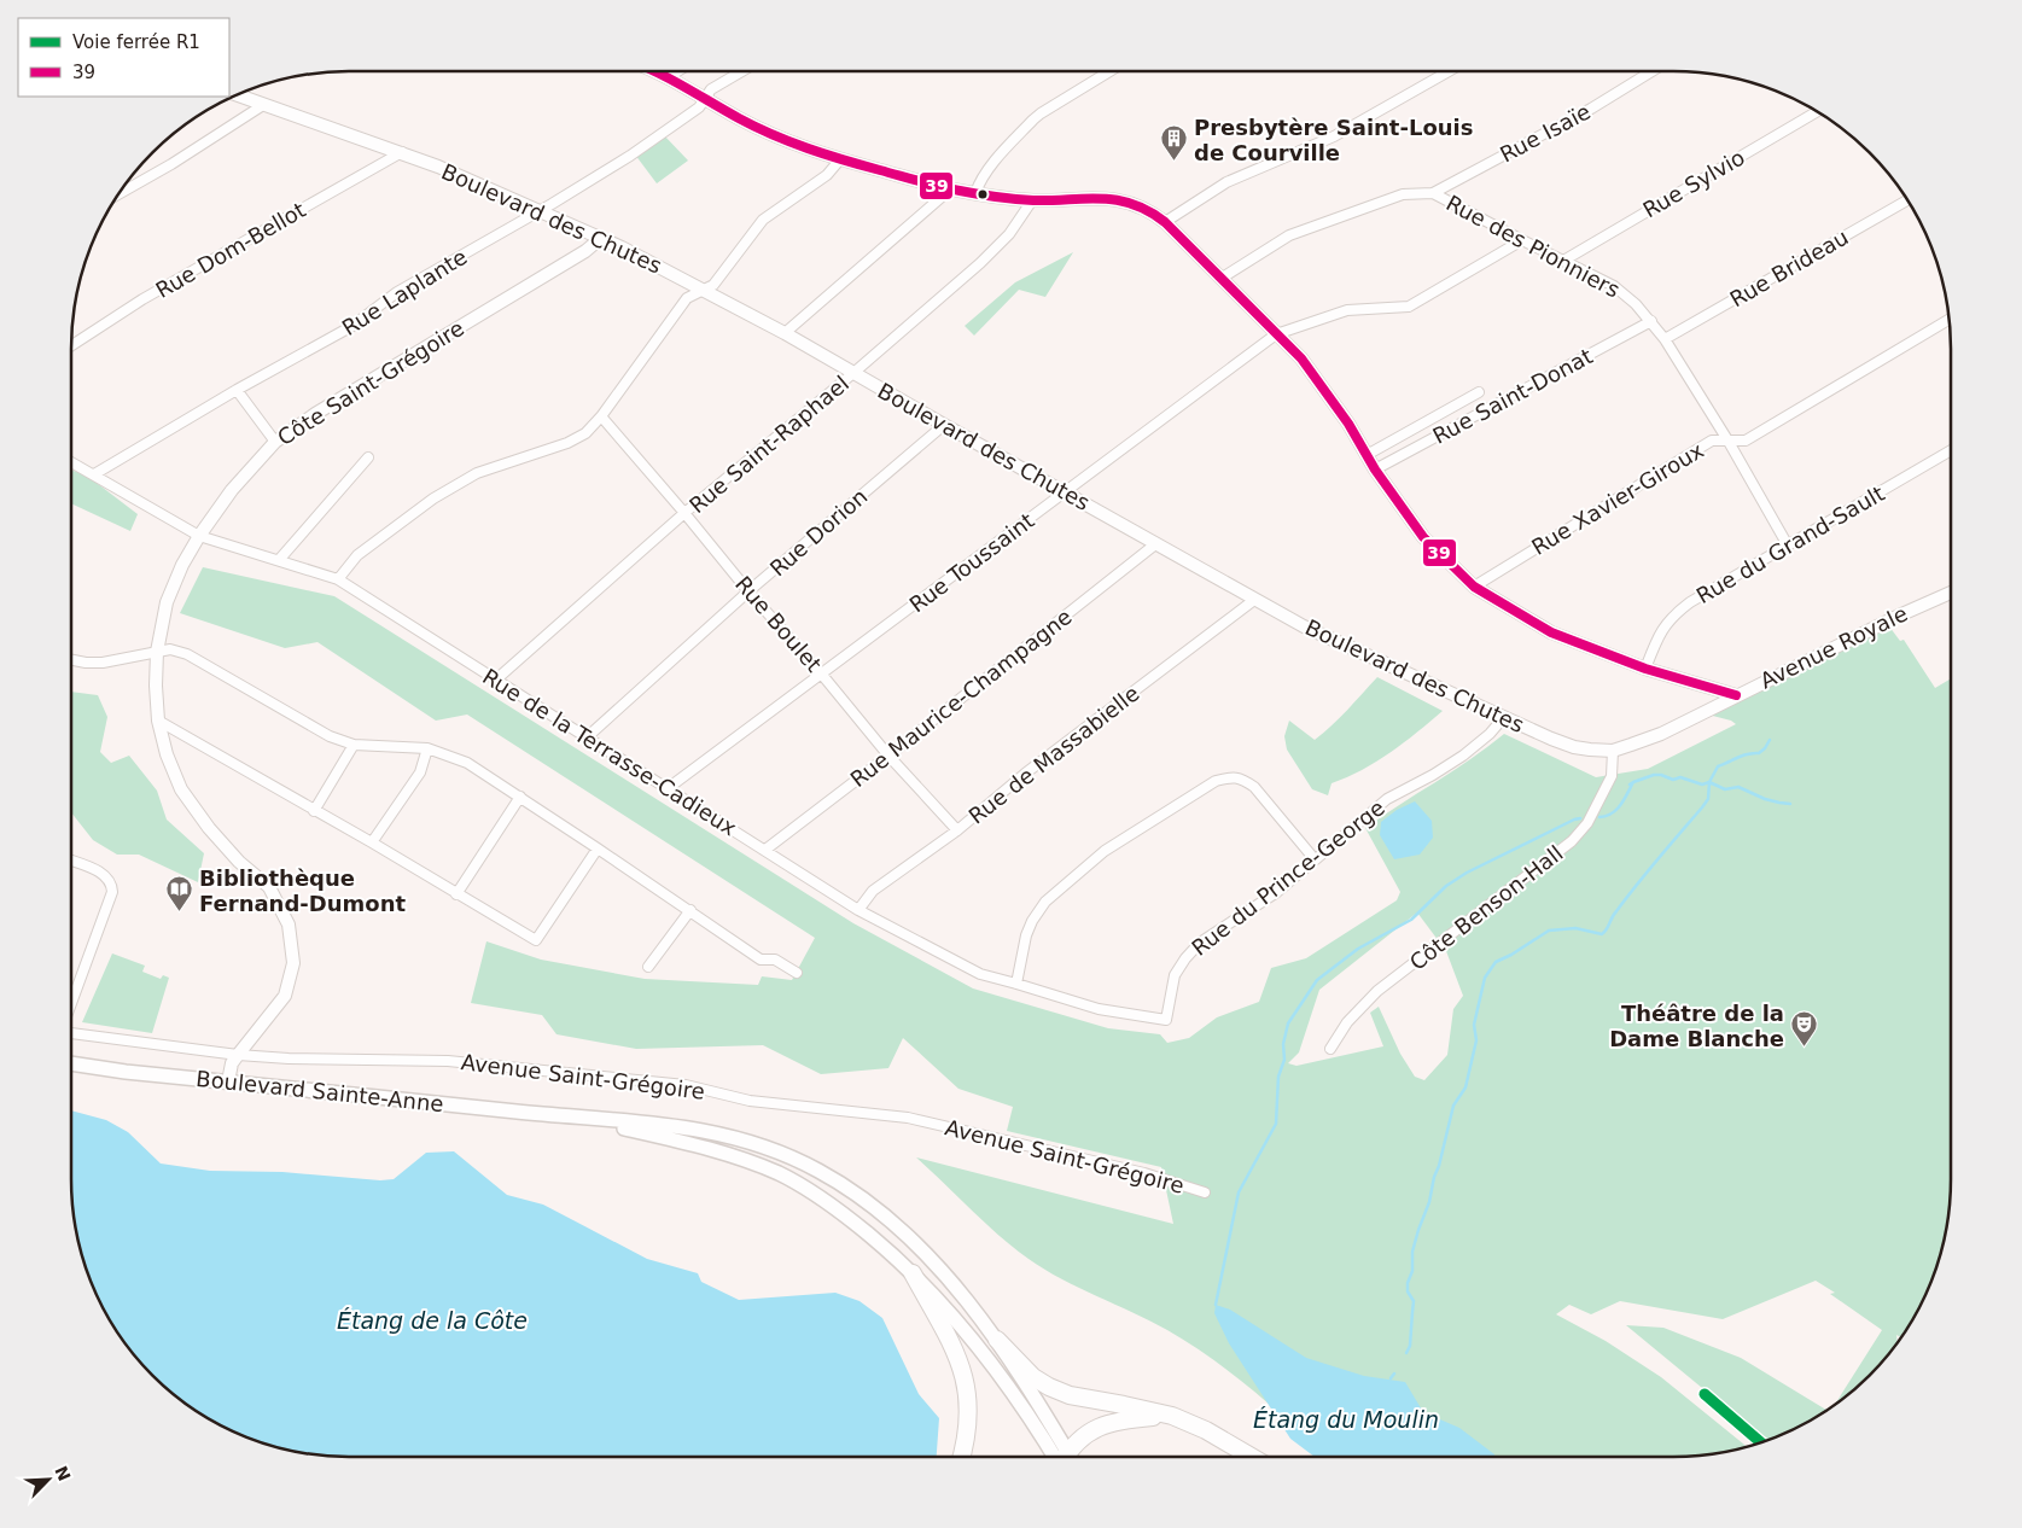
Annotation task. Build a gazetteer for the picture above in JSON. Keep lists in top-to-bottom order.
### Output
{
  "streets": {
    "main road": ["Boulevard Sainte-Anne"],
    "street": [
      "Rue Isaïe",
      "Rue Sylvio",
      "Boulevard des Chutes",
      "Rue des Pionniers",
      "Rue Dom-Bellot",
      "Rue Brideau",
      "Rue Laplante",
      "Côte Saint-Grégoire",
      "Rue Saint-Donat",
      "Rue Saint-Raphael",
      "Rue Xavier-Giroux",
      "Rue Dorion",
      "Rue du Grand-Sault",
      "Rue Toussaint",
      "Rue Boulet",
      "Avenue Royale",
      "Rue Maurice-Champagne",
      "Rue de la Terrasse-Cadieux",
      "Rue de Massabielle",
      "Rue du Prince-George",
      "Côte Benson-Hall",
      "Avenue Saint-Grégoire"
    ]
  },
  "crossings": [
    ["Rue Isaïe", "Rue des Pionniers"],
    ["Rue Isaïe", "Avenue Royale"],
    ["Rue Sylvio", "Rue des Pionniers"],
    ["Boulevard des Chutes", "Rue Dom-Bellot"],
    ["Boulevard des Chutes", "Rue Laplante"],
    ["Boulevard des Chutes", "Côte Saint-Grégoire"],
    ["Boulevard des Chutes", "Rue Saint-Raphael"],
    ["Boulevard des Chutes", "Rue Dorion"],
    ["Boulevard des Chutes", "Rue Toussaint"],
    ["Boulevard des Chutes", "Avenue Royale"],
    ["Boulevard des Chutes", "Rue Maurice-Champagne"],
    ["Boulevard des Chutes", "Rue de Massabielle"],
    ["Boulevard des Chutes", "Rue du Prince-George"],
    ["Boulevard des Chutes", "Côte Benson-Hall"],
    ["Rue des Pionniers", "Rue Brideau"],
    ["Rue des Pionniers", "Rue Saint-Donat"],
    ["Rue des Pionniers", "Rue Xavier-Giroux"],
    ["Rue des Pionniers", "Rue du Grand-Sault"],
    ["Rue des Pionniers", "Rue Toussaint"],
    ["Rue Laplante", "Avenue Royale"],
    ["Rue Laplante", "Rue de la Terrasse-Cadieux"],
    ["Côte Saint-Grégoire", "Rue de la Terrasse-Cadieux"],
    ["Côte Saint-Grégoire", "Avenue Saint-Grégoire"],
    ["Côte Saint-Grégoire", "Boulevard Sainte-Anne"],
    ["Rue Saint-Donat", "Avenue Royale"],
    ["Rue Saint-Raphael", "Rue Boulet"],
    ["Rue Saint-Raphael", "Avenue Royale"],
    ["Rue Saint-Raphael", "Rue de la Terrasse-Cadieux"],
    ["Rue Xavier-Giroux", "Avenue Royale"],
    ["Rue Dorion", "Rue Boulet"],
    ["Rue Dorion", "Rue de la Terrasse-Cadieux"],
    ["Rue du Grand-Sault", "Avenue Royale"],
    ["Rue Toussaint", "Rue Boulet"],
    ["Rue Toussaint", "Avenue Royale"],
    ["Rue Toussaint", "Rue de la Terrasse-Cadieux"],
    ["Rue Boulet", "Rue Maurice-Champagne"],
    ["Rue Boulet", "Rue de Massabielle"],
    ["Rue Maurice-Champagne", "Rue de la Terrasse-Cadieux"],
    ["Rue de la Terrasse-Cadieux", "Rue de Massabielle"],
    ["Rue de la Terrasse-Cadieux", "Rue du Prince-George"]
  ],
  "water": ["Étang de la Côte", "Étang du Moulin"],
  "places": {
    "building": ["Presbytère Saint-Louis de Courville"],
    "library": ["Bibliothèque Fernand-Dumont"],
    "theatre": ["Théâtre de la Dame Blanche"]
  },
  "lines": ["transit line 39", "rail line R1"],
  "legend": ["Voie ferrée R1", "39"],
  "north": "top right"
}
